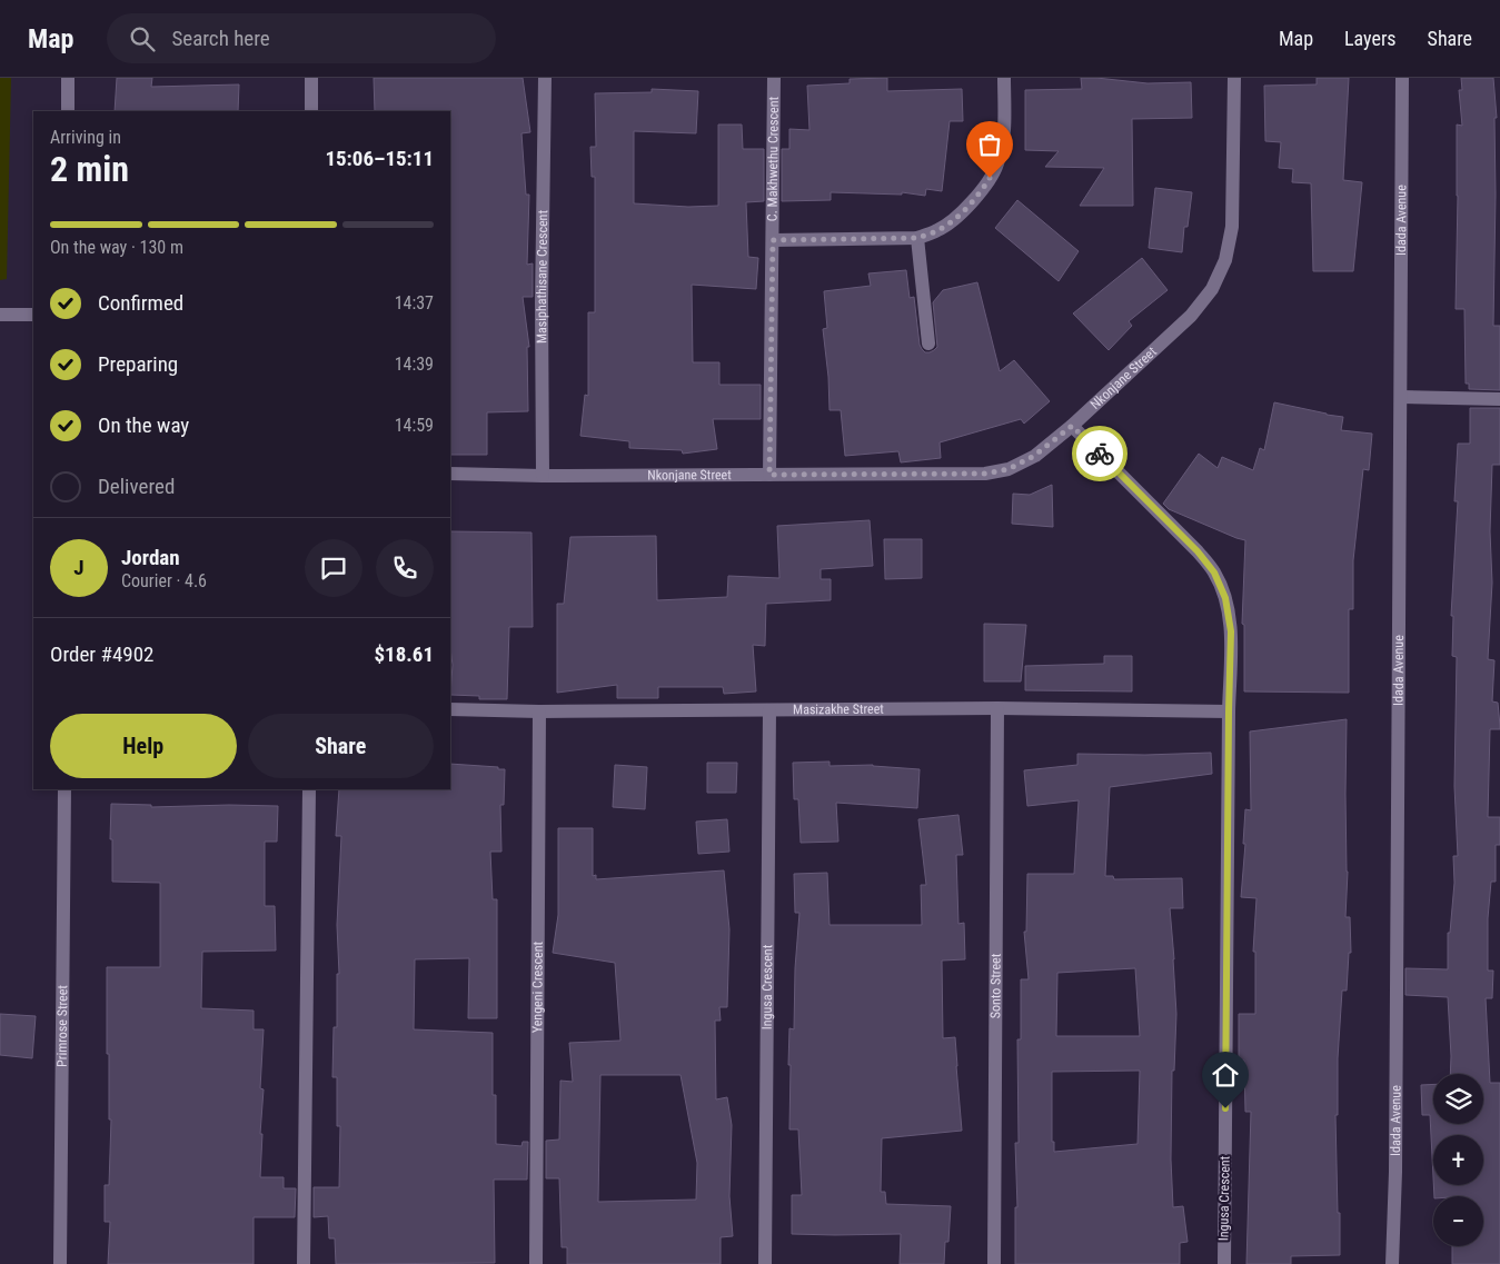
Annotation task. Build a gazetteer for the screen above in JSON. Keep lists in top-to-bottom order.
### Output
{
  "streets": {
    "street": [
      "C. Makhwethu Crescent",
      "Idada Avenue",
      "Masiphathisane Crescent",
      "Nkonjane Street",
      "Masizakhe Street",
      "Sonto Street",
      "Yengeni Crescent",
      "Ingusa Crescent",
      "Primrose Street"
    ]
  },
  "crossings": [
    ["C. Makhwethu Crescent", "Nkonjane Street"],
    ["Masiphathisane Crescent", "Nkonjane Street"],
    ["Nkonjane Street", "Ingusa Crescent"],
    ["Masizakhe Street", "Sonto Street"],
    ["Masizakhe Street", "Yengeni Crescent"],
    ["Masizakhe Street", "Ingusa Crescent"]
  ],
  "page": {
    "header": "Map",
    "search": "Search here",
    "nav": ["Map", "Layers", "Share"],
    "heading": ["2 min", "Arriving in", "15:06–15:11"],
    "panel": [
      "Jordan",
      "Courier · 4.6",
      "Order #4902",
      "$18.61"
    ],
    "bar": "On the way · 130 m",
    "list": [
      ["Confirmed", "14:37"],
      ["Preparing", "14:39"],
      ["On the way", "14:59"],
      "Delivered"
    ],
    "round": "J",
    "buttons": ["Help", "Share"],
    "map_buttons": ["+", "−"]
  }
}
